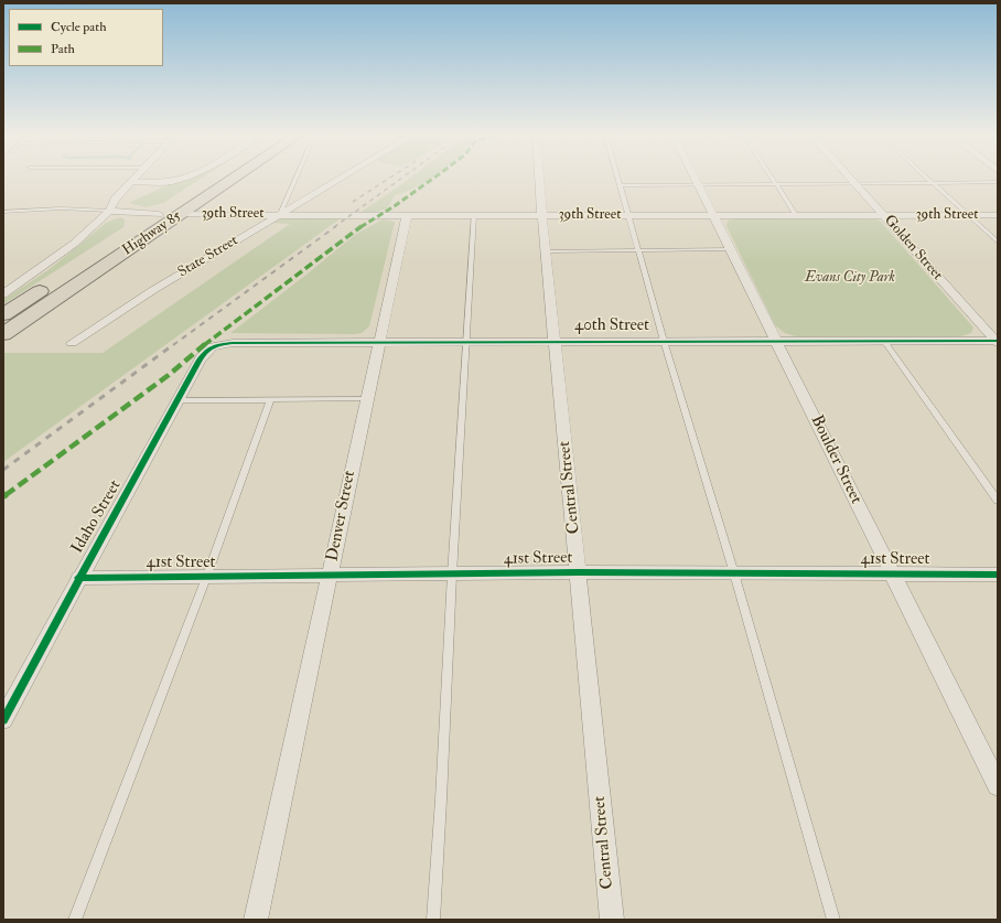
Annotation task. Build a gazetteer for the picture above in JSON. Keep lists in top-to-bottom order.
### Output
{
  "streets": {
    "highway": ["Highway 85"],
    "street": [
      "39th Street",
      "Golden Street",
      "State Street",
      "40th Street",
      "Boulder Street",
      "Central Street",
      "Denver Street",
      "Idaho Street",
      "41st Street"
    ]
  },
  "crossings": [
    ["39th Street", "Highway 85"],
    ["39th Street", "Golden Street"],
    ["39th Street", "State Street"],
    ["39th Street", "Boulder Street"],
    ["39th Street", "Central Street"],
    ["39th Street", "Denver Street"],
    ["Golden Street", "40th Street"],
    ["40th Street", "Boulder Street"],
    ["40th Street", "Central Street"],
    ["40th Street", "Denver Street"],
    ["40th Street", "Idaho Street"],
    ["Boulder Street", "41st Street"],
    ["Central Street", "41st Street"],
    ["Denver Street", "41st Street"],
    ["Idaho Street", "41st Street"]
  ],
  "parks": ["Evans City Park"],
  "legend": ["Cycle path", "Path"]
}
